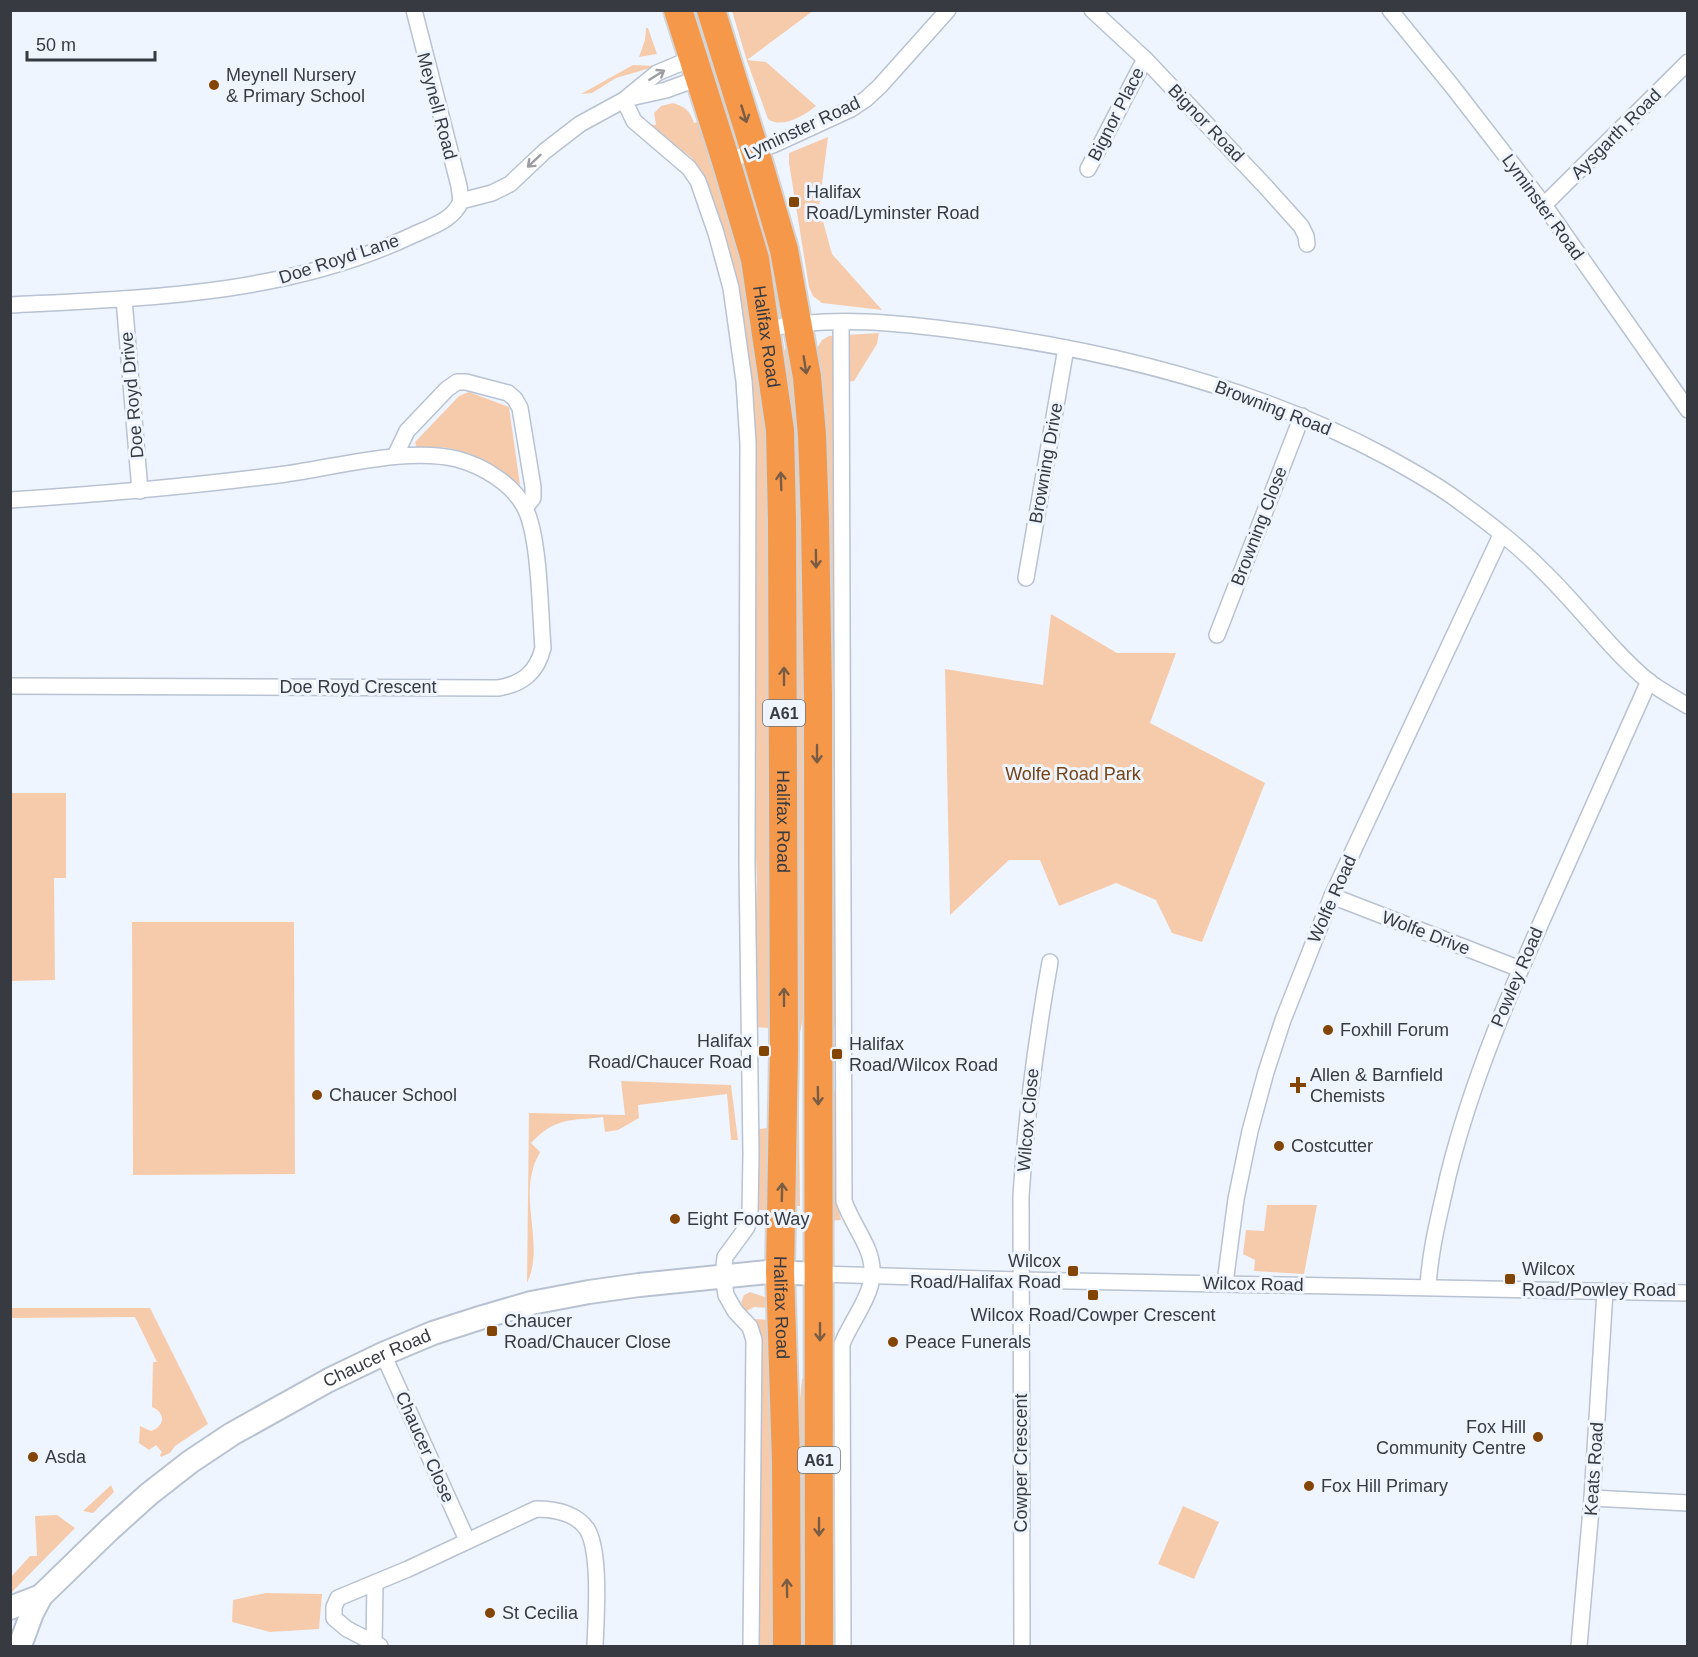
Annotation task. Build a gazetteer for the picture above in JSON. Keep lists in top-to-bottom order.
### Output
{
  "streets": {
    "highway": ["Halifax Road", "A61"],
    "main road": ["Chaucer Road"],
    "street": [
      "Meynell Road",
      "Bignor Place",
      "Bignor Road",
      "Lyminster Road",
      "Aysgarth Road",
      "Doe Royd Lane",
      "Doe Royd Drive",
      "Browning Road",
      "Browning Drive",
      "Browning Close",
      "Doe Royd Crescent",
      "Wolfe Road",
      "Wolfe Drive",
      "Powley Road",
      "Wilcox Close",
      "Wilcox Road",
      "Chaucer Close",
      "Cowper Crescent",
      "Keats Road"
    ]
  },
  "crossings": [
    ["Meynell Road", "Doe Royd Lane"],
    ["Bignor Place", "Bignor Road"],
    ["Lyminster Road", "Aysgarth Road"],
    ["Lyminster Road", "Halifax Road"],
    ["Doe Royd Lane", "Doe Royd Drive"],
    ["Halifax Road", "Browning Road"],
    ["Halifax Road", "Wilcox Road"],
    ["Halifax Road", "Chaucer Road"],
    ["Doe Royd Drive", "Doe Royd Crescent"],
    ["Browning Road", "Browning Drive"],
    ["Browning Road", "Browning Close"],
    ["Browning Road", "Wolfe Road"],
    ["Browning Road", "Powley Road"],
    ["Wolfe Road", "Wolfe Drive"],
    ["Wolfe Road", "Wilcox Road"],
    ["Wolfe Drive", "Powley Road"],
    ["Powley Road", "Wilcox Road"],
    ["Wilcox Close", "Wilcox Road"],
    ["Wilcox Close", "Cowper Crescent"],
    ["Wilcox Road", "Chaucer Road"],
    ["Wilcox Road", "Cowper Crescent"],
    ["Wilcox Road", "Keats Road"],
    ["Chaucer Road", "Chaucer Close"]
  ],
  "parks": ["Wolfe Road Park"],
  "places": {
    "other": [
      "Meynell Nursery & Primary School",
      "Foxhill Forum",
      "Chaucer School",
      "Costcutter",
      "Eight Foot Way",
      "Peace Funerals",
      "Fox Hill Community Centre",
      "Asda",
      "Fox Hill Primary",
      "St Cecilia"
    ],
    "transit": [
      "Halifax Road/Lyminster Road",
      "Halifax Road/Chaucer Road",
      "Halifax Road/Wilcox Road",
      "Wilcox Road/Halifax Road",
      "Wilcox Road/Powley Road",
      "Wilcox Road/Cowper Crescent",
      "Chaucer Road/Chaucer Close"
    ],
    "health": ["Allen & Barnfield Chemists"]
  },
  "scale_bar": "50 m"
}
